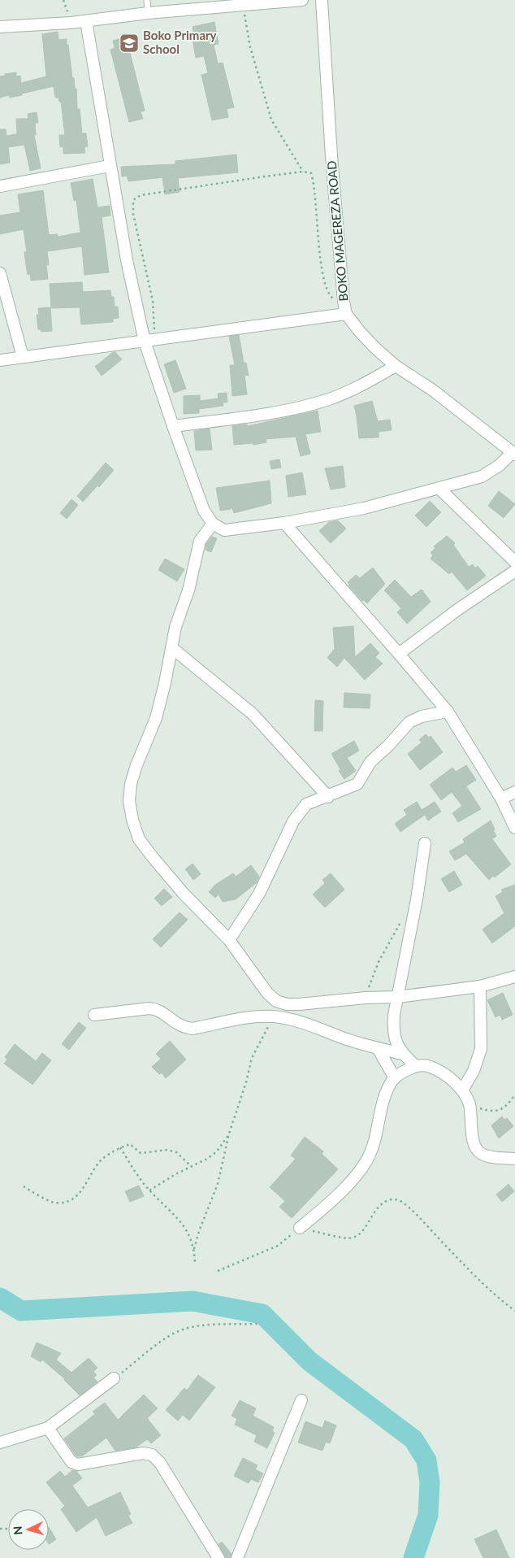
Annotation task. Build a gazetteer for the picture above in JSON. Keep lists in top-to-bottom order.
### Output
{
  "streets": {
    "street": ["BOKO MAGEREZA ROAD"]
  },
  "places": {
    "school or university": ["Boko Primary School"]
  },
  "north": "left"
}
